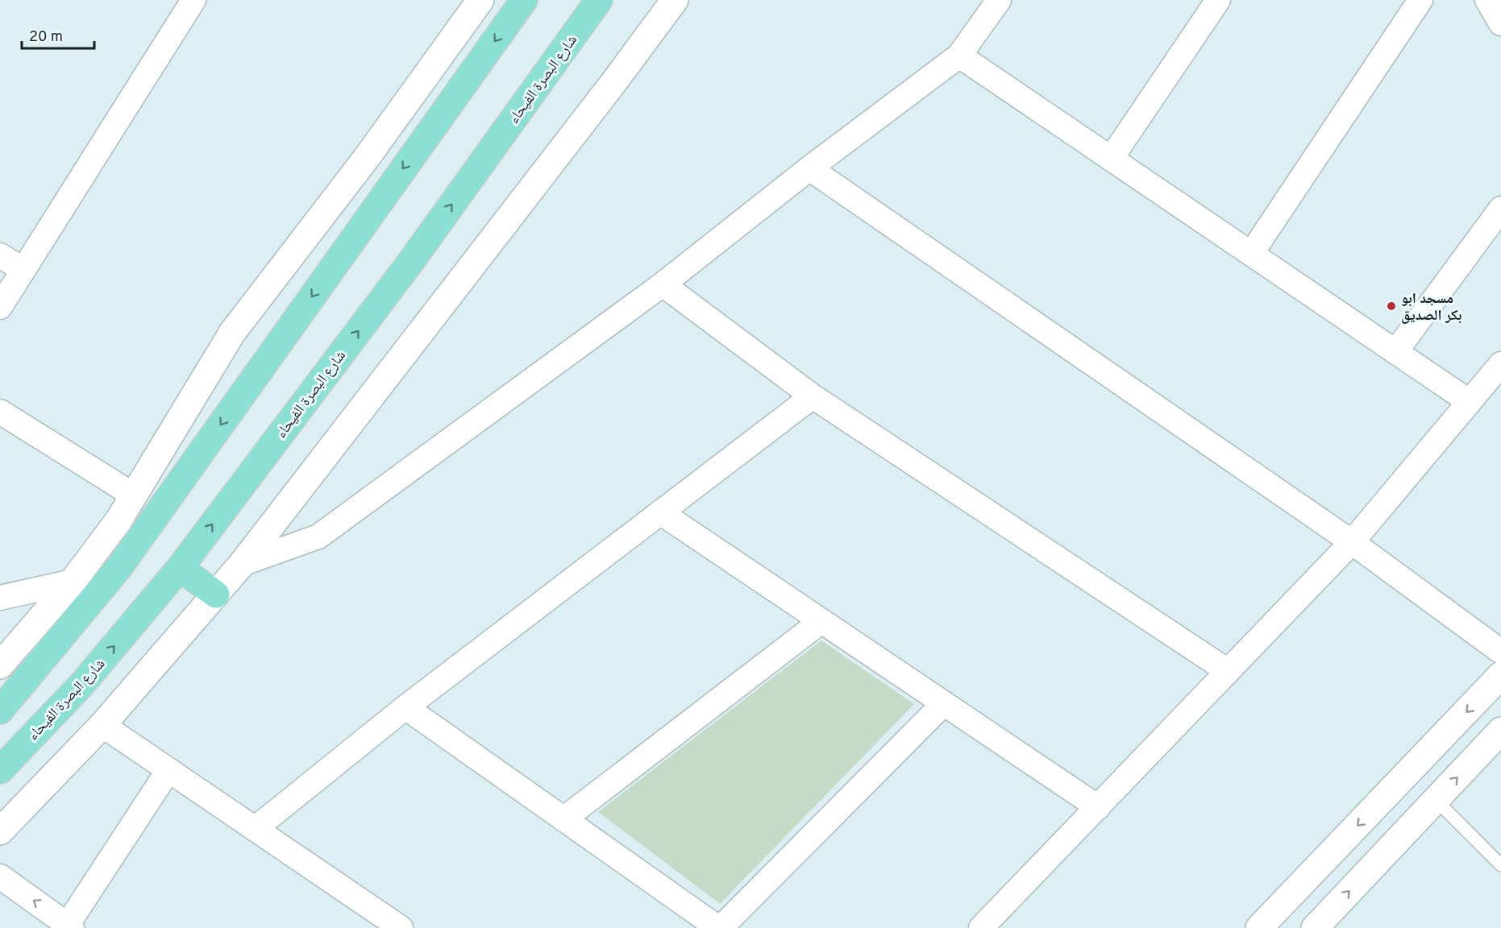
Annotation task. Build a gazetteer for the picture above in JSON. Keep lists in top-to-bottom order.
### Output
{
  "streets": {
    "highway": ["شارع البصرة الفيحاء"]
  },
  "places": ["مسجد ابو بكر الصديق"],
  "scale_bar": "20 m"
}
